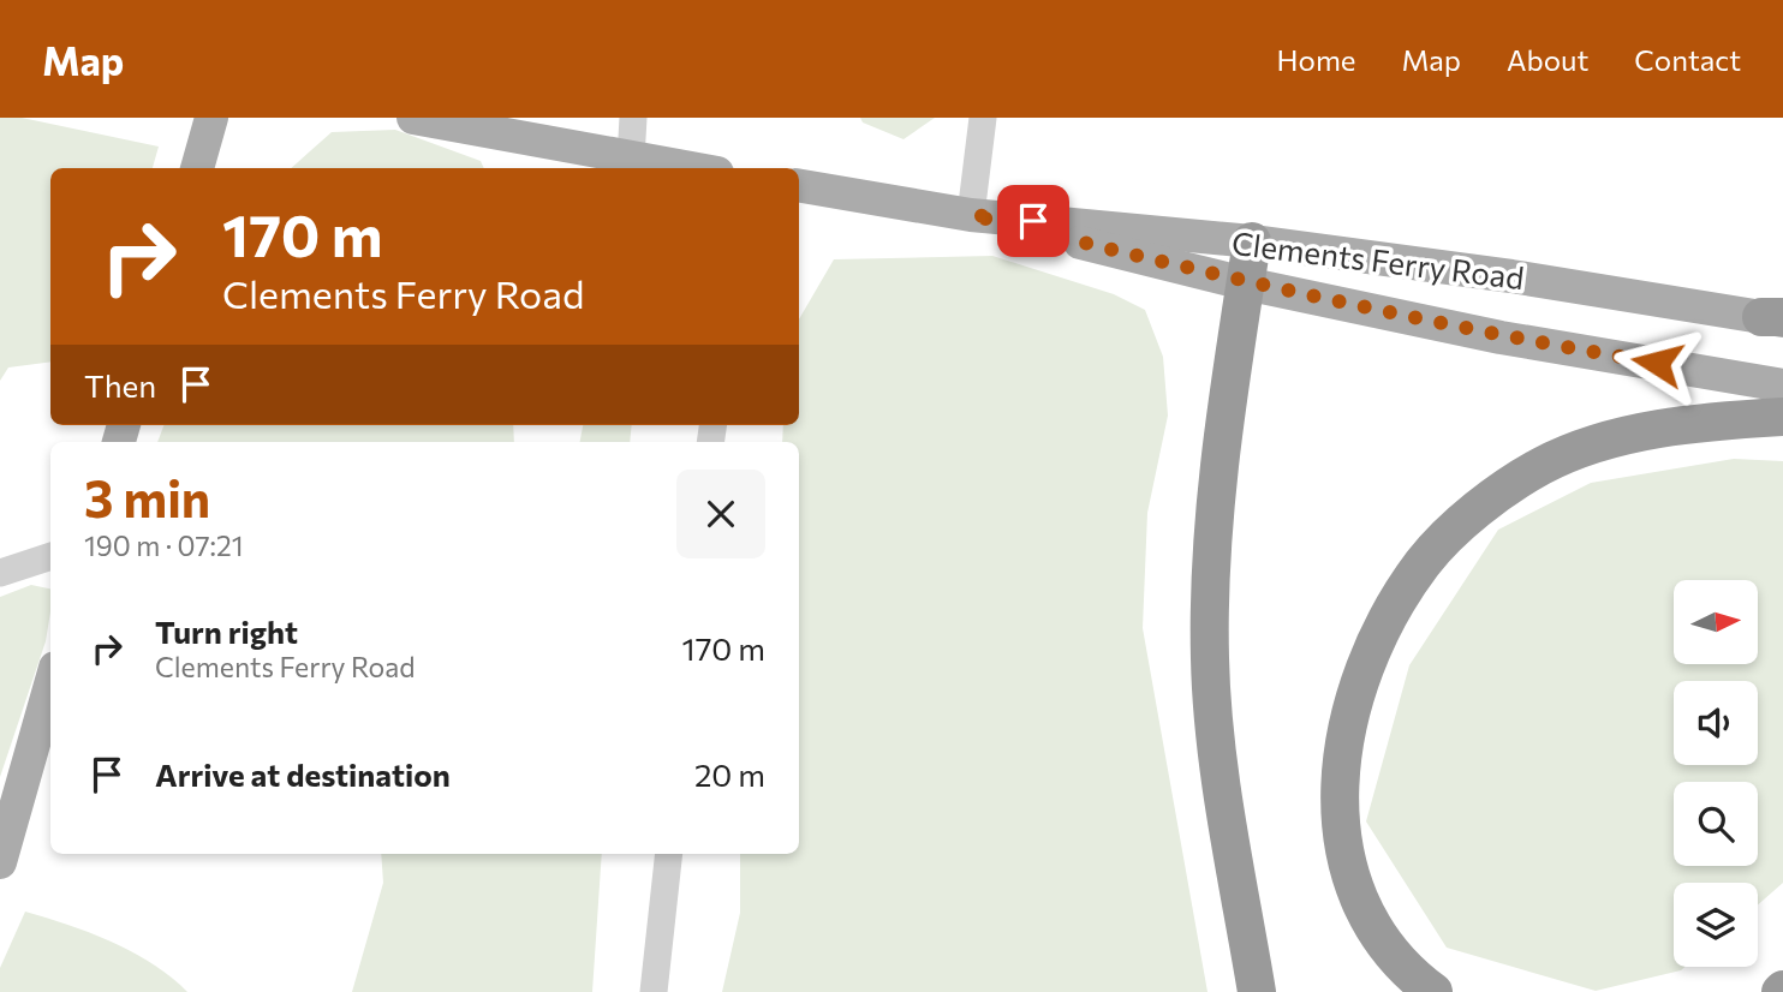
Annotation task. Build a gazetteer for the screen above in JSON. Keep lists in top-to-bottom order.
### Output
{
  "streets": {
    "main road": ["Clements Ferry Road"]
  },
  "north": "right",
  "page": {
    "header": "Map",
    "nav": [
      "Home",
      "Map",
      "About",
      "Contact"
    ],
    "turn": ["170 m", "Clements Ferry Road"],
    "then": "Then",
    "heading": ["3 min", "190 m · 07:21"],
    "list": [
      {
        "name": "Turn right",
        "note": "Clements Ferry Road",
        "value": "170 m"
      },
      {
        "name": "Arrive at destination",
        "value": "20 m"
      }
    ]
  }
}
